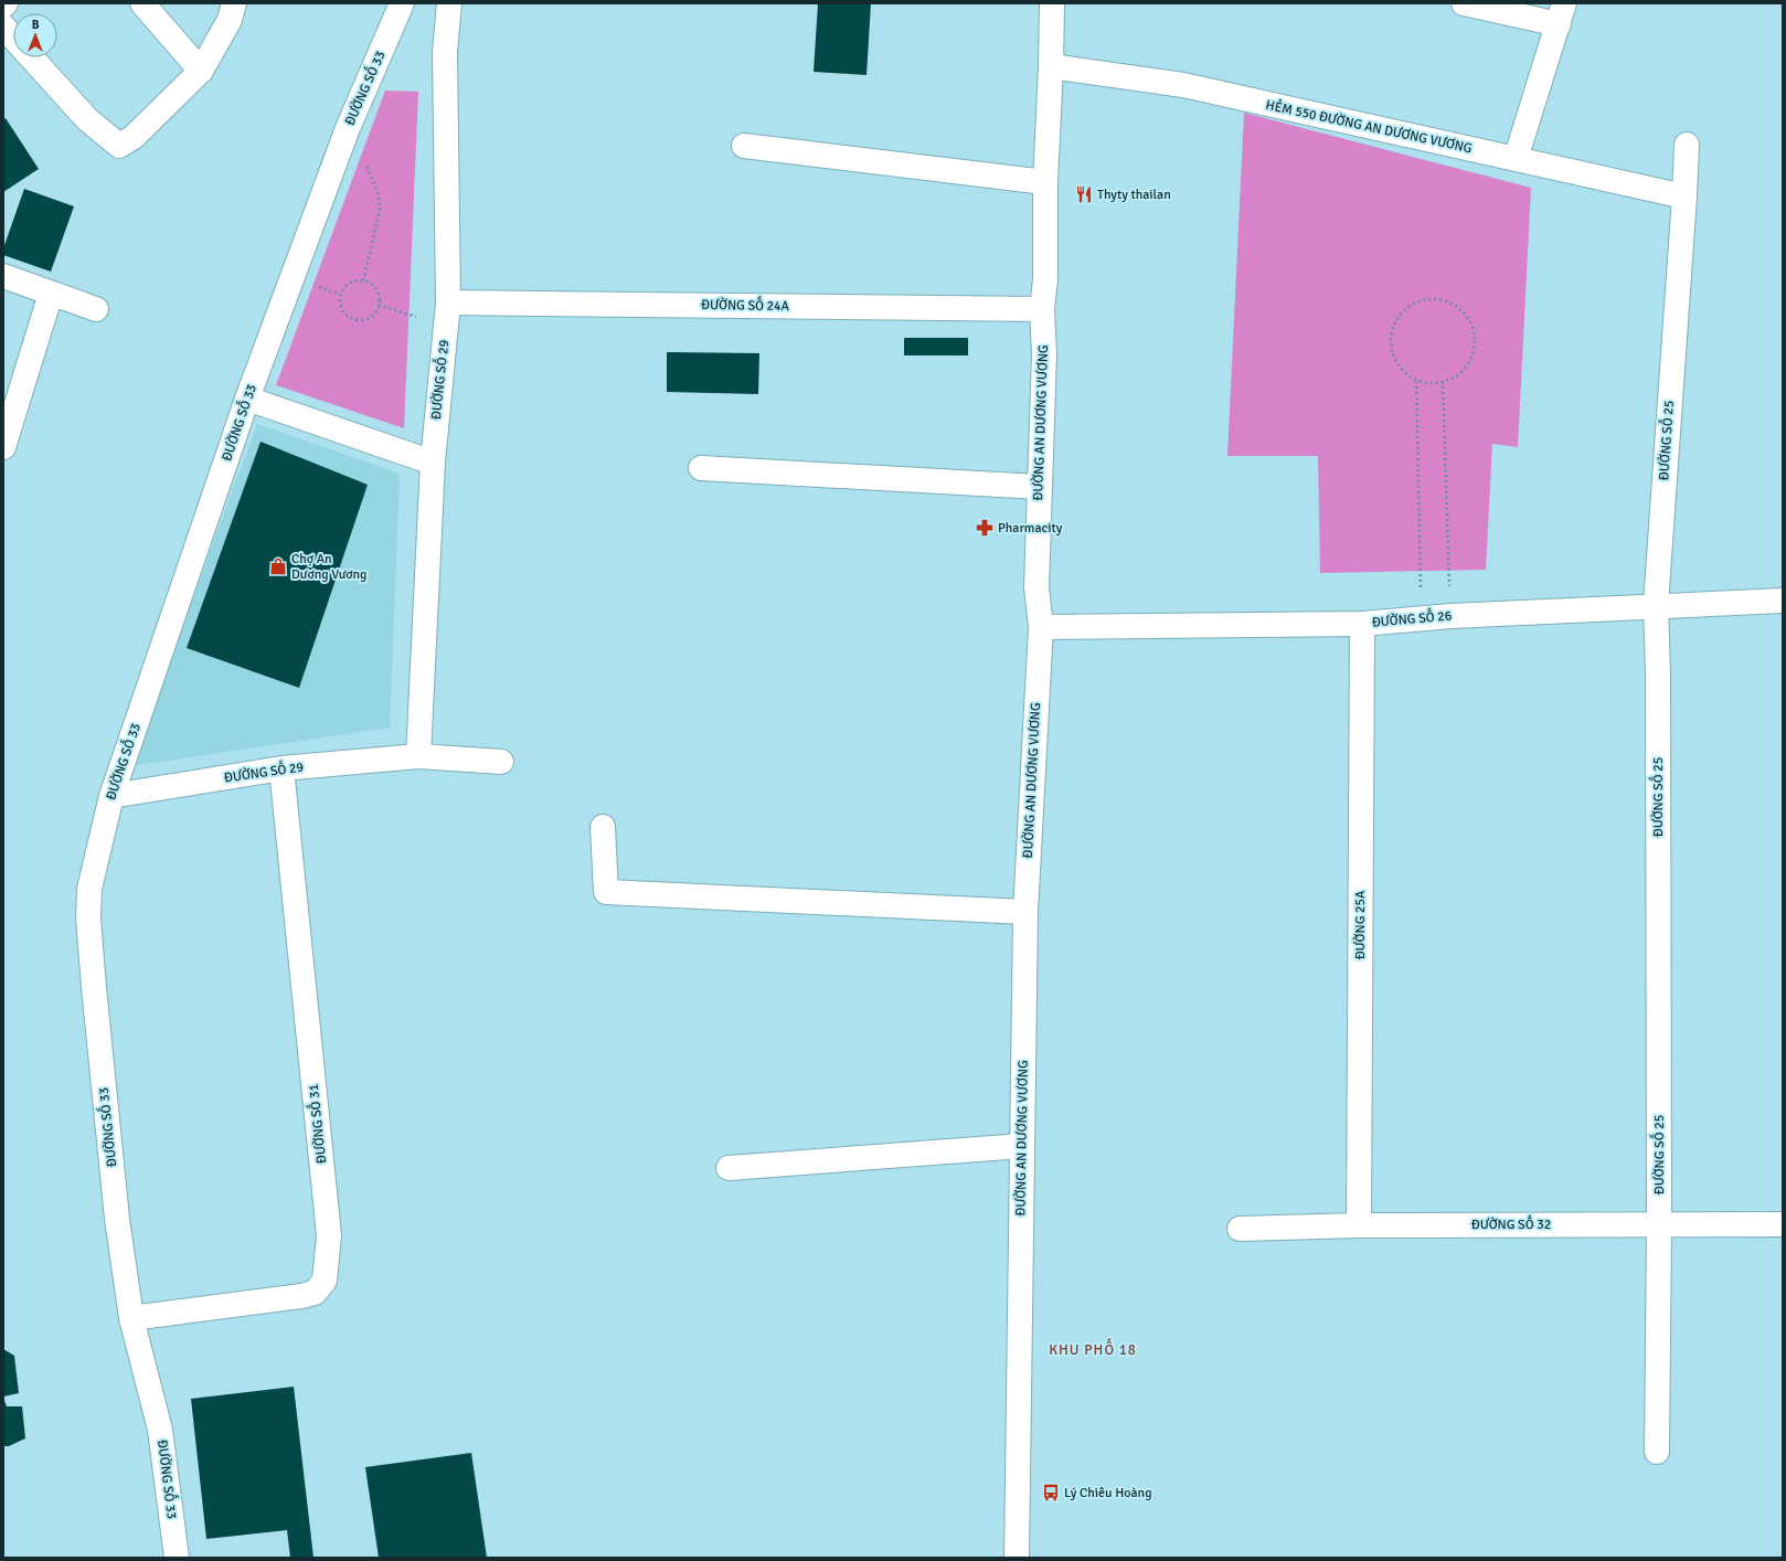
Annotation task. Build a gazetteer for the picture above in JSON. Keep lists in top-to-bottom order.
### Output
{
  "streets": {
    "street": [
      "ĐƯỜNG SỐ 33",
      "HẺM 550 ĐƯỜNG AN DƯƠNG VƯƠNG",
      "ĐƯỜNG SỐ 24A",
      "ĐƯỜNG SỐ 29",
      "ĐƯỜNG AN DƯƠNG VƯƠNG",
      "ĐƯỜNG SỐ 25",
      "ĐƯỜNG SỐ 26",
      "ĐƯỜNG 25A",
      "ĐƯỜNG SỐ 31",
      "ĐƯỜNG SỐ 32"
    ]
  },
  "crossings": [
    ["ĐƯỜNG SỐ 33", "ĐƯỜNG SỐ 29"],
    ["ĐƯỜNG SỐ 33", "ĐƯỜNG SỐ 31"],
    ["HẺM 550 ĐƯỜNG AN DƯƠNG VƯƠNG", "ĐƯỜNG AN DƯƠNG VƯƠNG"],
    ["HẺM 550 ĐƯỜNG AN DƯƠNG VƯƠNG", "ĐƯỜNG SỐ 25"],
    ["ĐƯỜNG SỐ 24A", "ĐƯỜNG SỐ 29"],
    ["ĐƯỜNG SỐ 24A", "ĐƯỜNG AN DƯƠNG VƯƠNG"],
    ["ĐƯỜNG SỐ 29", "ĐƯỜNG SỐ 31"],
    ["ĐƯỜNG AN DƯƠNG VƯƠNG", "ĐƯỜNG SỐ 26"],
    ["ĐƯỜNG SỐ 25", "ĐƯỜNG SỐ 26"],
    ["ĐƯỜNG SỐ 25", "ĐƯỜNG SỐ 32"],
    ["ĐƯỜNG SỐ 26", "ĐƯỜNG 25A"],
    ["ĐƯỜNG 25A", "ĐƯỜNG SỐ 32"]
  ],
  "districts": ["KHU PHỐ 18"],
  "places": {
    "restaurant": ["Thyty thailan"],
    "pharmacy": ["Pharmacity"],
    "shop": ["Chợ An Dương Vương"],
    "bus stop": ["Lý Chiêu Hoàng"]
  },
  "north": "top"
}
